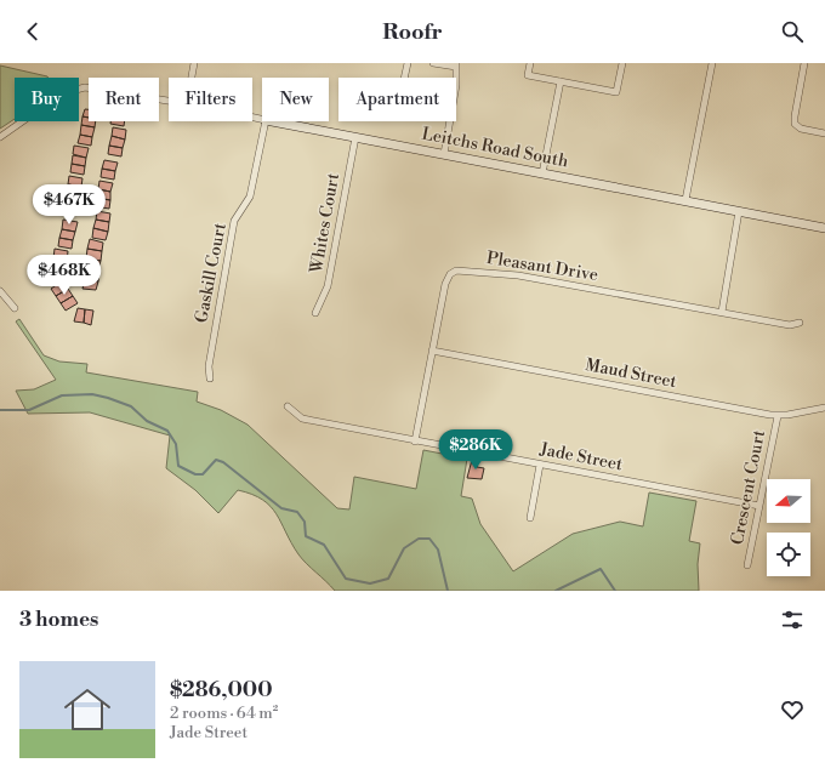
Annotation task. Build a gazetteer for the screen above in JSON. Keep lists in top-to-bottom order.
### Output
{
  "streets": {
    "street": [
      "Leitchs Road South",
      "Whites Court",
      "Pleasant Drive",
      "Gaskill Court",
      "Maud Street",
      "Jade Street",
      "Crescent Court"
    ]
  },
  "crossings": [
    ["Leitchs Road South", "Whites Court"],
    ["Leitchs Road South", "Gaskill Court"],
    ["Pleasant Drive", "Maud Street"],
    ["Pleasant Drive", "Jade Street"],
    ["Maud Street", "Crescent Court"],
    ["Jade Street", "Crescent Court"]
  ],
  "north": "left",
  "page": {
    "header": "Roofr",
    "chip": [
      "Buy",
      "Rent",
      "Filters",
      "New",
      "Apartment"
    ],
    "price": ["$467K", "$468K", "$286K"],
    "heading": "3 homes",
    "list": [
      {
        "name": "$286,000",
        "note": "2 rooms · 64 m² · Jade Street"
      }
    ]
  }
}
